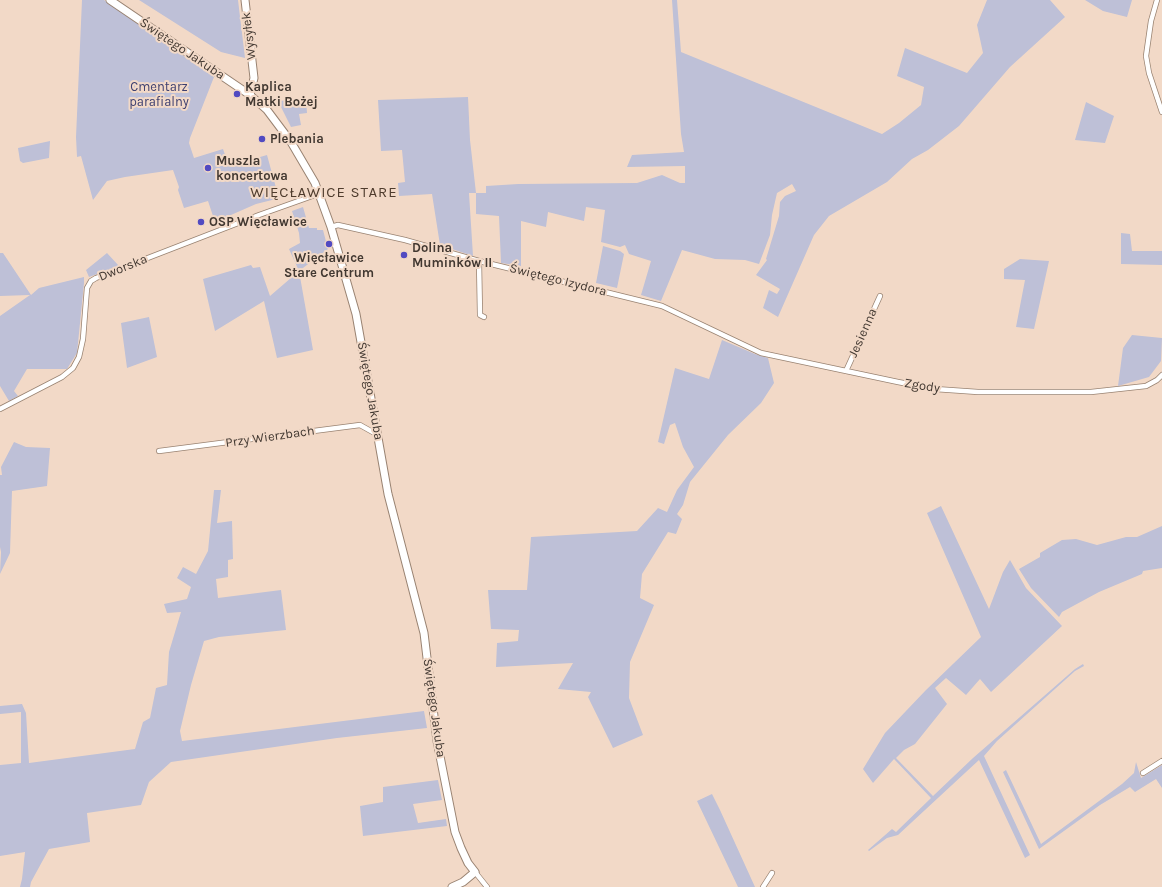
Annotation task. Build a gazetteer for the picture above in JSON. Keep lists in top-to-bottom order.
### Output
{
  "streets": {
    "street": [
      "Wysyłek",
      "Świętego Jakuba",
      "Dworska",
      "Świętego Izydora",
      "Jesienna",
      "Zgody",
      "Przy Wierzbach"
    ]
  },
  "crossings": [
    ["Wysyłek", "Świętego Jakuba"],
    ["Świętego Jakuba", "Dworska"],
    ["Świętego Jakuba", "Świętego Izydora"],
    ["Świętego Jakuba", "Przy Wierzbach"],
    ["Świętego Izydora", "Zgody"],
    ["Jesienna", "Zgody"]
  ],
  "districts": ["WIĘCŁAWICE STARE"],
  "parks": ["Cmentarz parafialny"],
  "places": [
    "Kaplica Matki Bożej",
    "Plebania",
    "Muszla koncertowa",
    "OSP Więcławice",
    "Więcławice Stare Centrum",
    "Dolina Muminków II"
  ]
}
